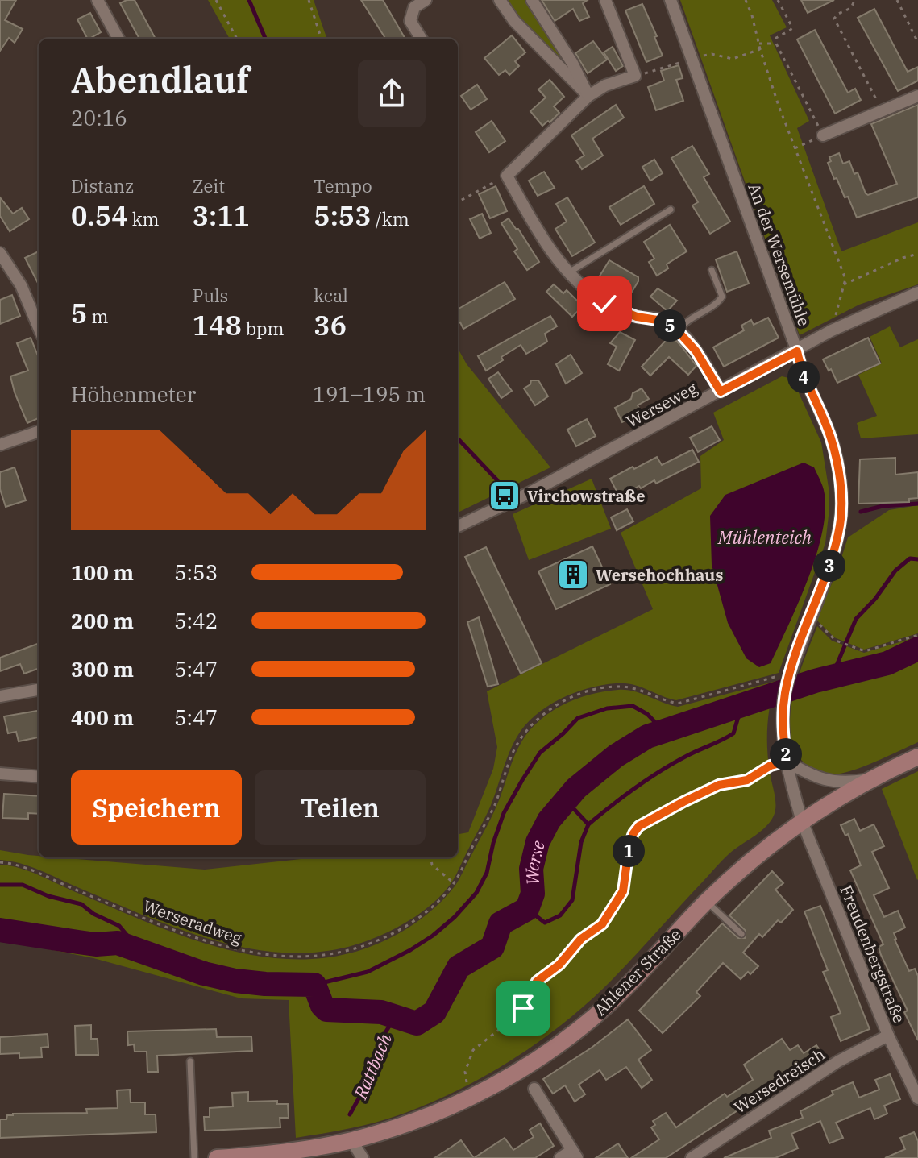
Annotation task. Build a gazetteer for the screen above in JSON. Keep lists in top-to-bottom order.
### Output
{
  "streets": {
    "main road": ["Ahlener Straße"],
    "street": [
      "An der Wersemühle",
      "Werseweg",
      "Freudenbergstraße",
      "Wersedreisch"
    ],
    "path": ["Werseradweg"]
  },
  "crossings": [
    ["An der Wersemühle", "Werseweg"],
    ["An der Wersemühle", "Werseradweg"],
    ["An der Wersemühle", "Freudenbergstraße"],
    ["An der Wersemühle", "Ahlener Straße"],
    ["Freudenbergstraße", "Ahlener Straße"],
    ["Freudenbergstraße", "Wersedreisch"]
  ],
  "water": ["Mühlenteich", "Werse", "Rattbach"],
  "places": {
    "bus stop": ["Virchowstraße"],
    "building": ["Wersehochhaus"]
  },
  "page": {
    "heading": ["Abendlauf", "20:16"],
    "stats": [
      ["Distanz", "0.54 km"],
      ["Zeit", "3:11"],
      ["Tempo", "5:53 /km"],
      ["5 m"],
      ["Puls", "148 bpm"],
      ["kcal", "36"]
    ],
    "pins": [
      "5",
      "4",
      "3",
      "2",
      "1"
    ],
    "chart": ["Höhenmeter", "191–195 m"],
    "list": [
      {
        "name": "100 m",
        "note": "5:53"
      },
      {
        "name": "200 m",
        "note": "5:42"
      },
      {
        "name": "300 m",
        "note": "5:47"
      },
      {
        "name": "400 m",
        "note": "5:47"
      }
    ],
    "buttons": ["Speichern", "Teilen"]
  }
}
